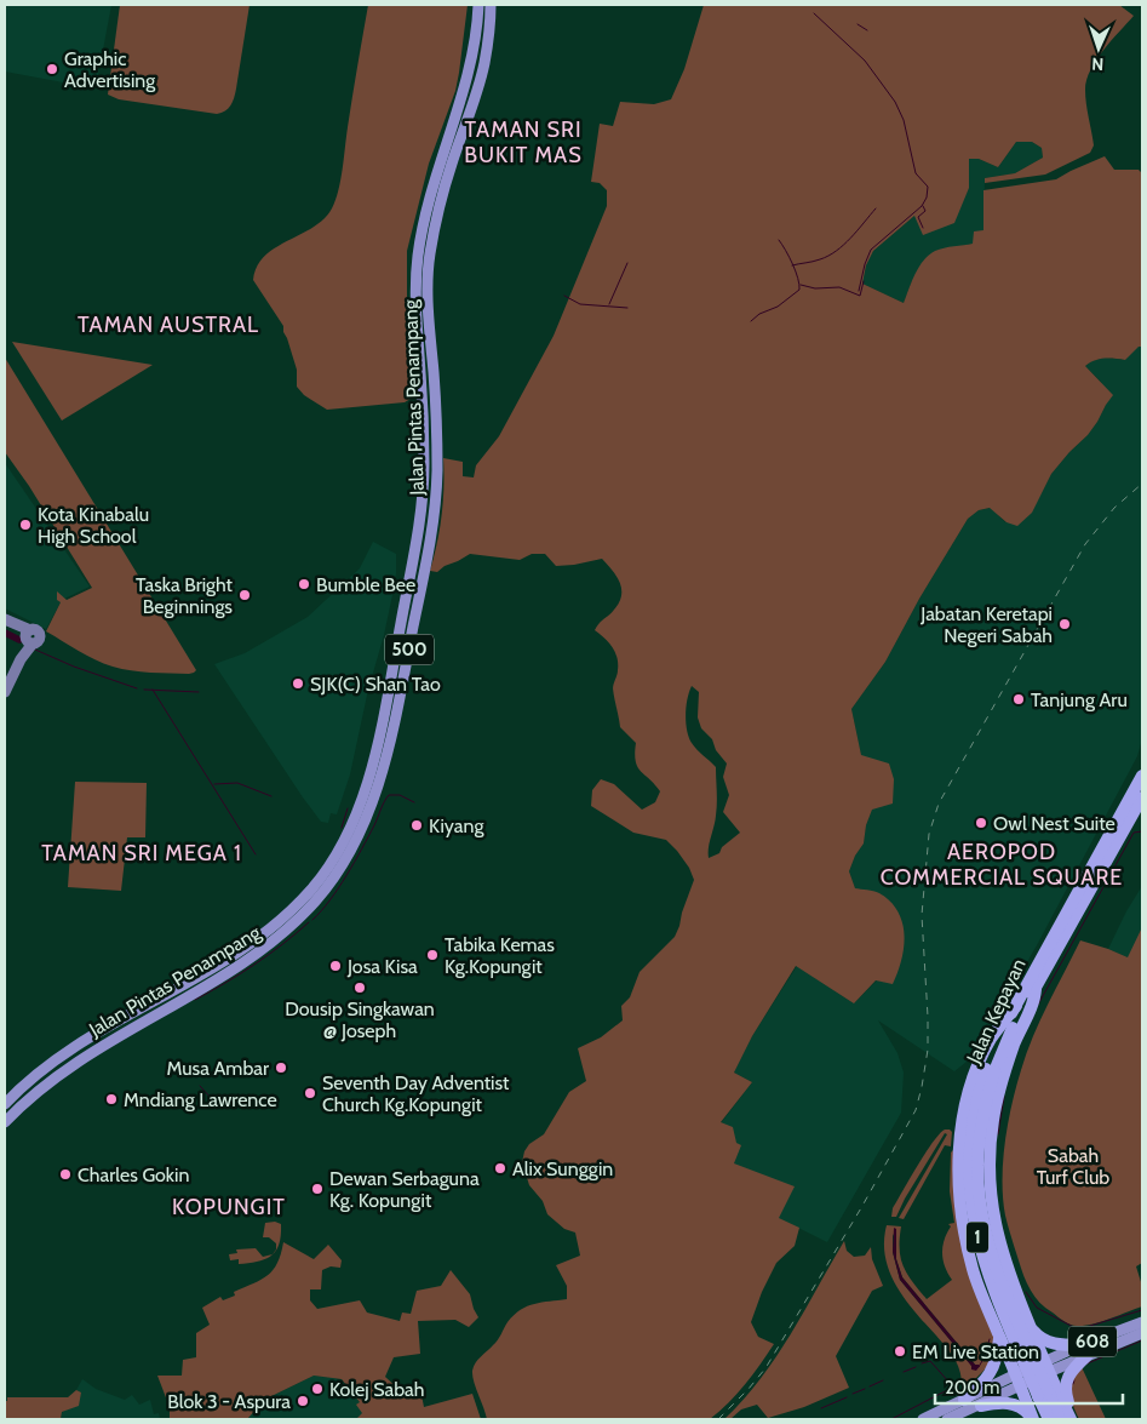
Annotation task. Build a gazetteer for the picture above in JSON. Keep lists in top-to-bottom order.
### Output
{
  "streets": {
    "highway": ["Jalan Kepayan", "1"],
    "main road": ["Jalan Pintas Penampang", "500", "608"]
  },
  "districts": [
    "TAMAN SRI BUKIT MAS",
    "TAMAN AUSTRAL",
    "AEROPOD COMMERCIAL SQUARE",
    "TAMAN SRI MEGA 1",
    "KOPUNGIT"
  ],
  "parks": ["Sabah Turf Club"],
  "places": [
    "Graphic Advertising",
    "Kota Kinabalu High School",
    "Bumble Bee",
    "Taska Bright Beginnings",
    "Jabatan Keretapi Negeri Sabah",
    "SJK(C) Shan Tao",
    "Tanjung Aru",
    "Owl Nest Suite",
    "Kiyang",
    "Tabika Kemas Kg.Kopungit",
    "Josa Kisa",
    "Dousip Singkawan @ Joseph",
    "Musa Ambar",
    "Seventh Day Adventist Church Kg.Kopungit",
    "Mndiang Lawrence",
    "Alix Sunggin",
    "Charles Gokin",
    "Dewan Serbaguna Kg. Kopungit",
    "EM Live Station",
    "Kolej Sabah",
    "Blok 3 - Aspura"
  ],
  "scale_bar": "200 m",
  "north": "bottom"
}
